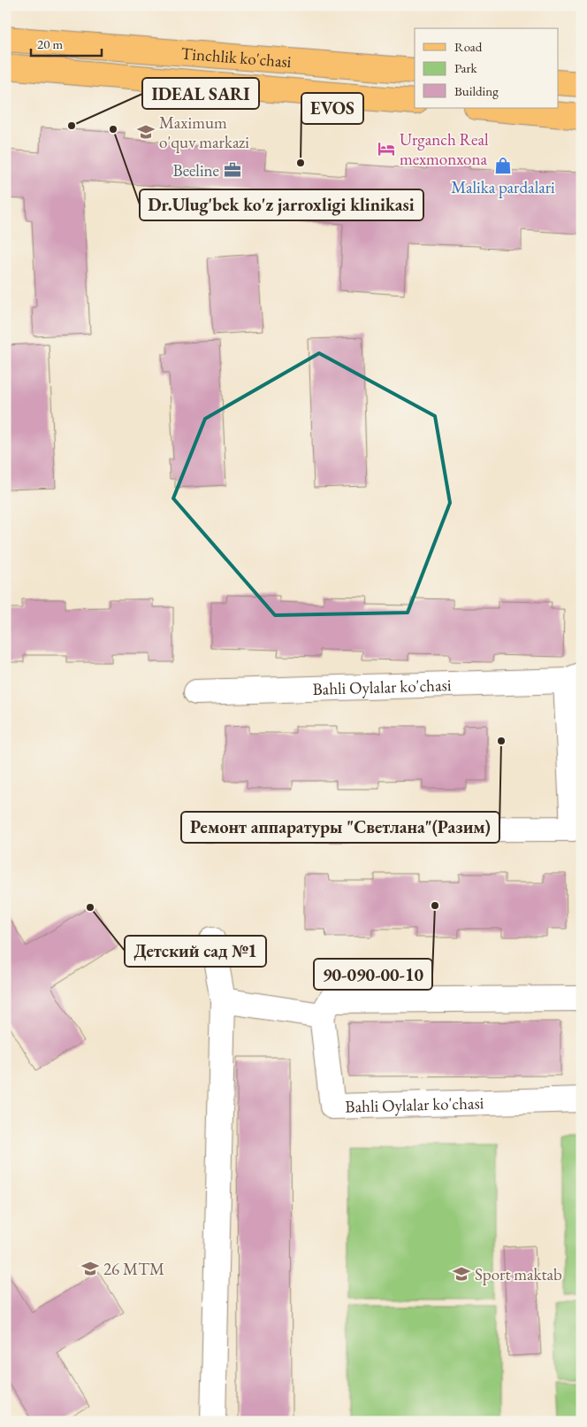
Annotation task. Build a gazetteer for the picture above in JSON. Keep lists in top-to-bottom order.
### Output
{
  "streets": {
    "main road": ["Tinchlik ko'chasi"],
    "street": ["Bahli Oylalar ko'chasi"]
  },
  "places": {
    "other": [
      "IDEAL SARI",
      "Dr.Ulug'bek ko'z jarroxligi klinikasi",
      "EVOS",
      "Ремонт аппаратуры \"Светлана\"(Разим)",
      "90-090-00-10",
      "Детский сад №1"
    ],
    "school or university": ["Maximum o'quv markazi", "26 MTM", "Sport maktab"],
    "hotel": ["Urganch Real mexmonxona"],
    "shop": ["Malika pardalari"],
    "office": ["Beeline"]
  },
  "legend": ["Road", "Park", "Building"],
  "scale_bar": "20 m"
}
